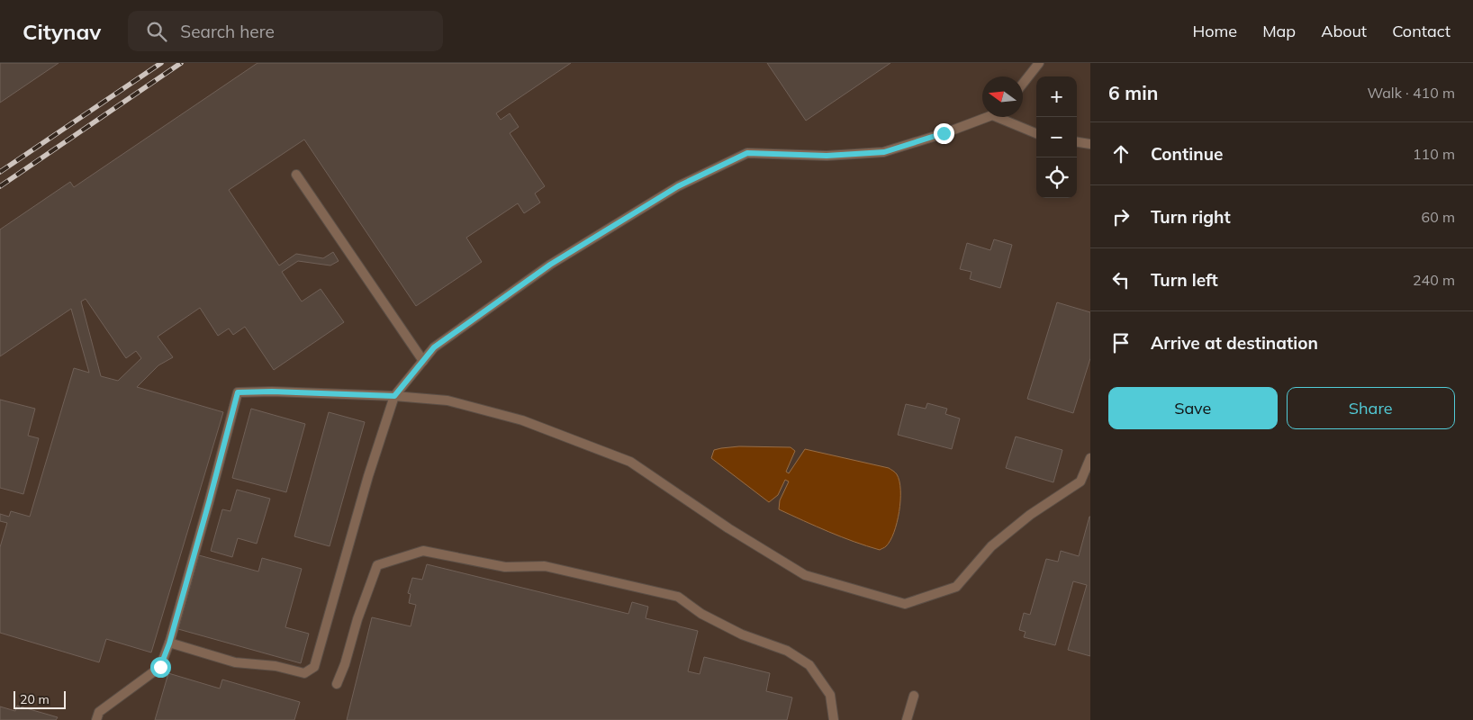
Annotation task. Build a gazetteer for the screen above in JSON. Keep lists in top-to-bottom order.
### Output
{
  "scale_bar": "20 m",
  "north": "left",
  "page": {
    "header": "Citynav",
    "search": "Search here",
    "nav": [
      "Home",
      "Map",
      "About",
      "Contact"
    ],
    "heading": ["6 min", "Walk · 410 m"],
    "map_buttons": ["+", "−"],
    "list": [
      ["Continue", "110 m"],
      ["Turn right", "60 m"],
      ["Turn left", "240 m"],
      "Arrive at destination"
    ],
    "buttons": ["Save", "Share"],
    "scale": "20 m"
  }
}
